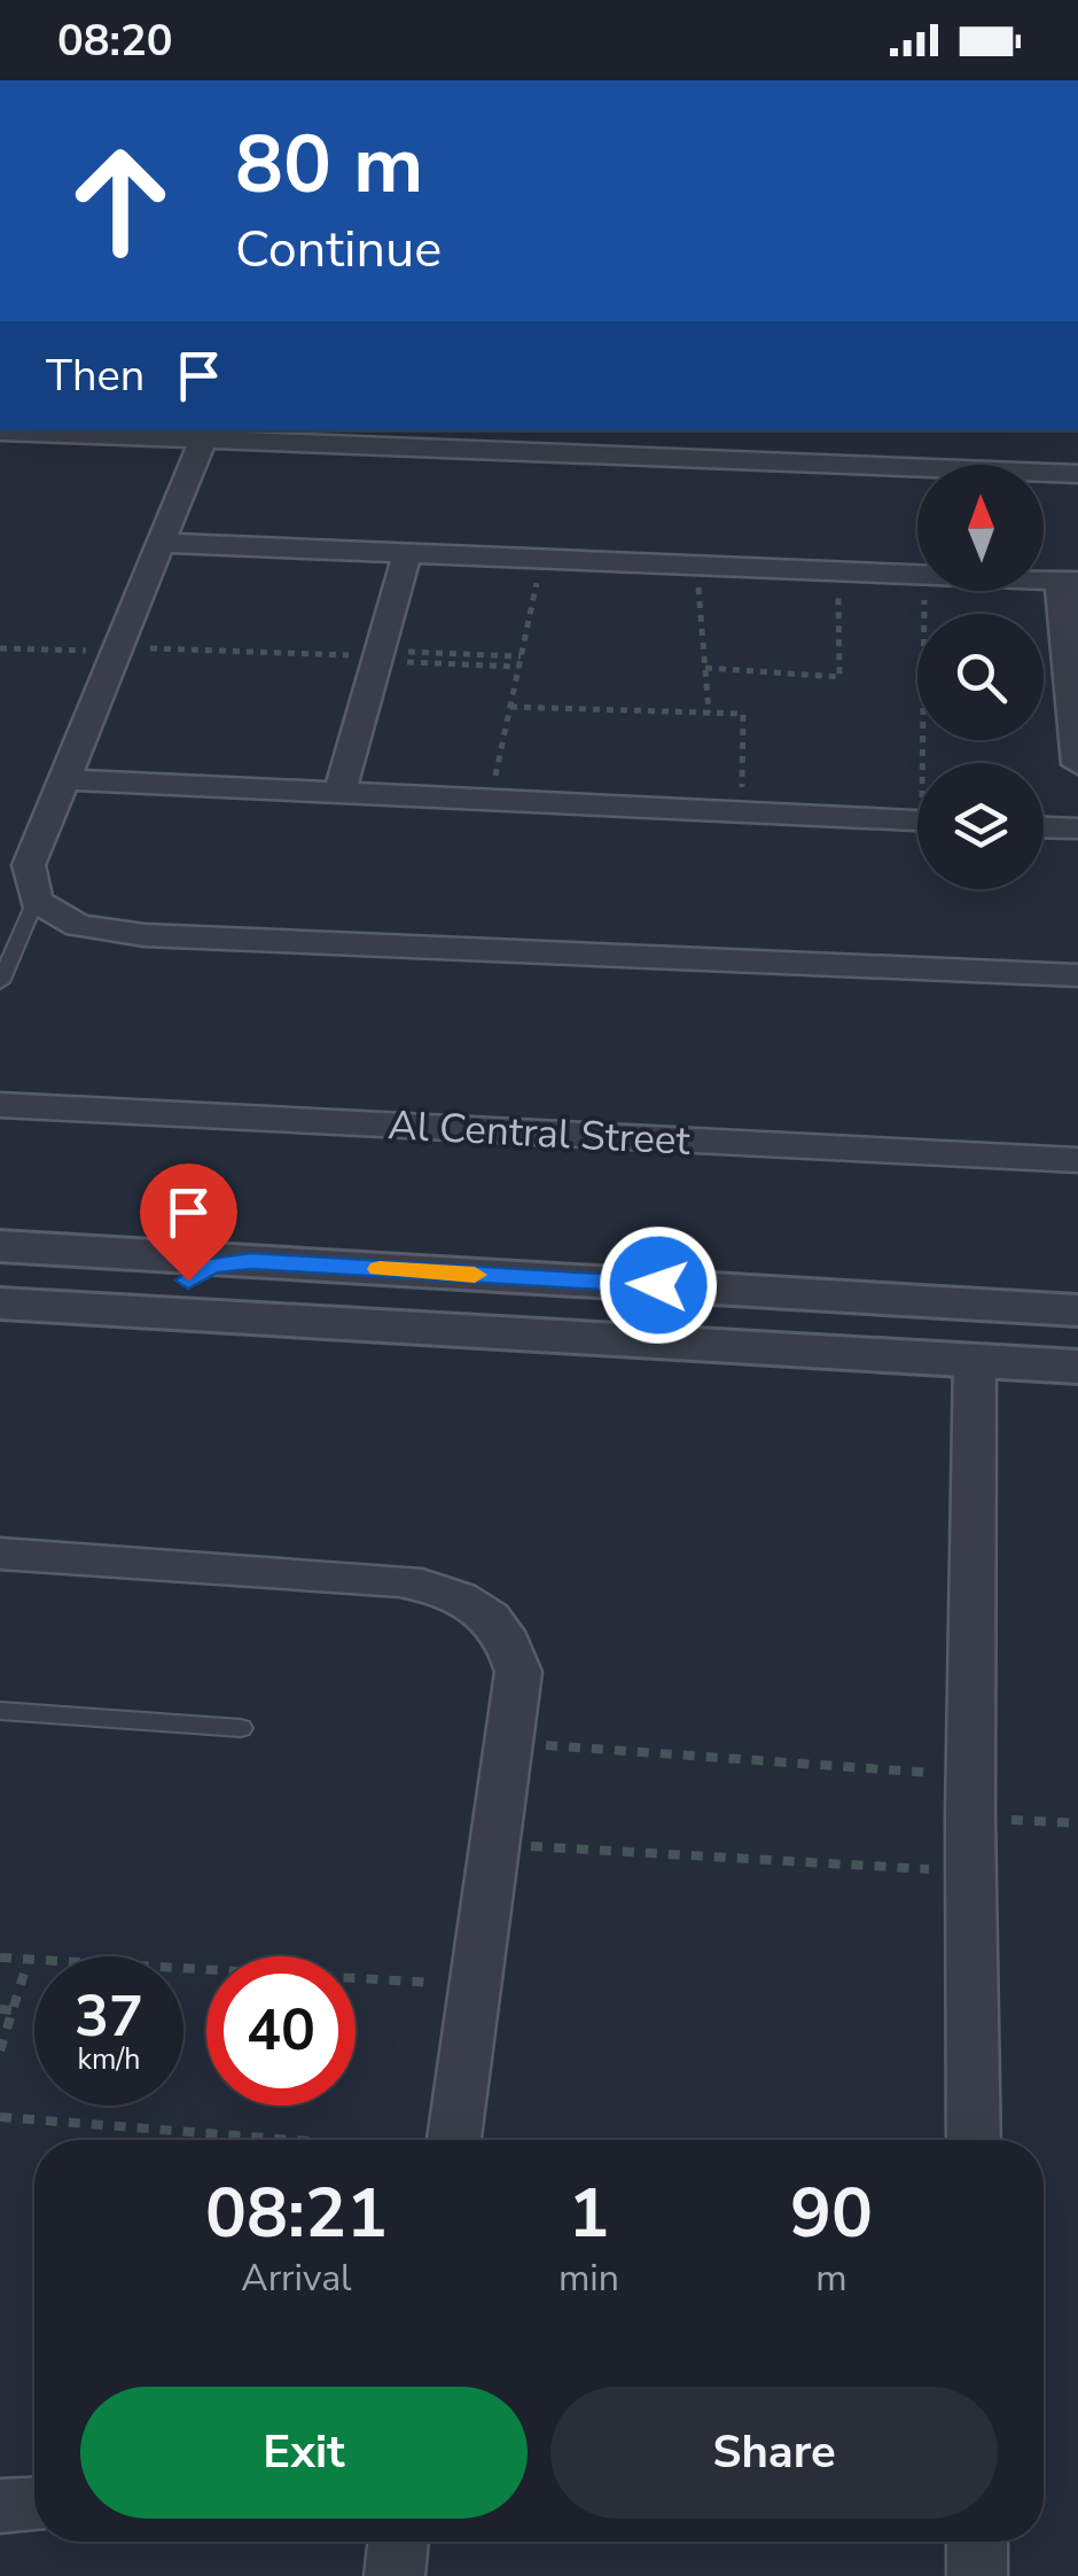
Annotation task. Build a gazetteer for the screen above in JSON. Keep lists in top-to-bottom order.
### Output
{
  "streets": {
    "street": ["Al Central Street"]
  },
  "north": "top",
  "page": {
    "status": "08:20",
    "turn": ["80 m", "Continue"],
    "then": "Then",
    "speed": "37 km/h",
    "limit": "40",
    "eta": [
      "08:21",
      "Arrival",
      "1",
      "min",
      "90",
      "m"
    ],
    "buttons": ["Exit", "Share"]
  }
}
